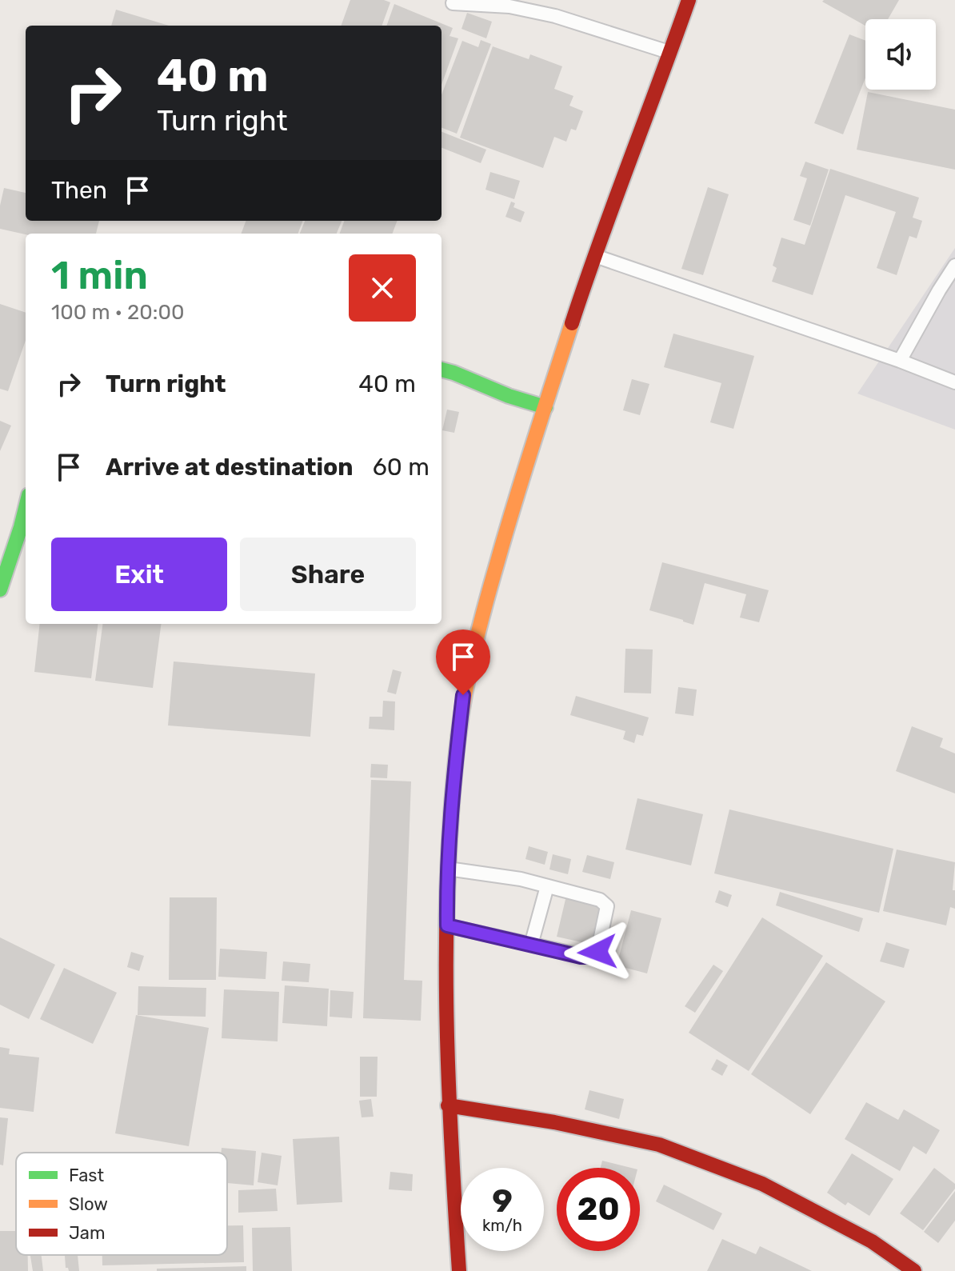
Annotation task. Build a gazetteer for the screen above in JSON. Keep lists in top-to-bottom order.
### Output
{
  "legend": ["Fast", "Slow", "Jam"],
  "page": {
    "turn": ["40 m", "Turn right"],
    "then": "Then",
    "heading": ["1 min", "100 m · 20:00"],
    "list": [
      {
        "name": "Turn right",
        "value": "40 m"
      },
      {
        "name": "Arrive at destination",
        "value": "60 m"
      }
    ],
    "buttons": ["Exit", "Share"],
    "speed": "9 km/h",
    "limit": "20"
  }
}
